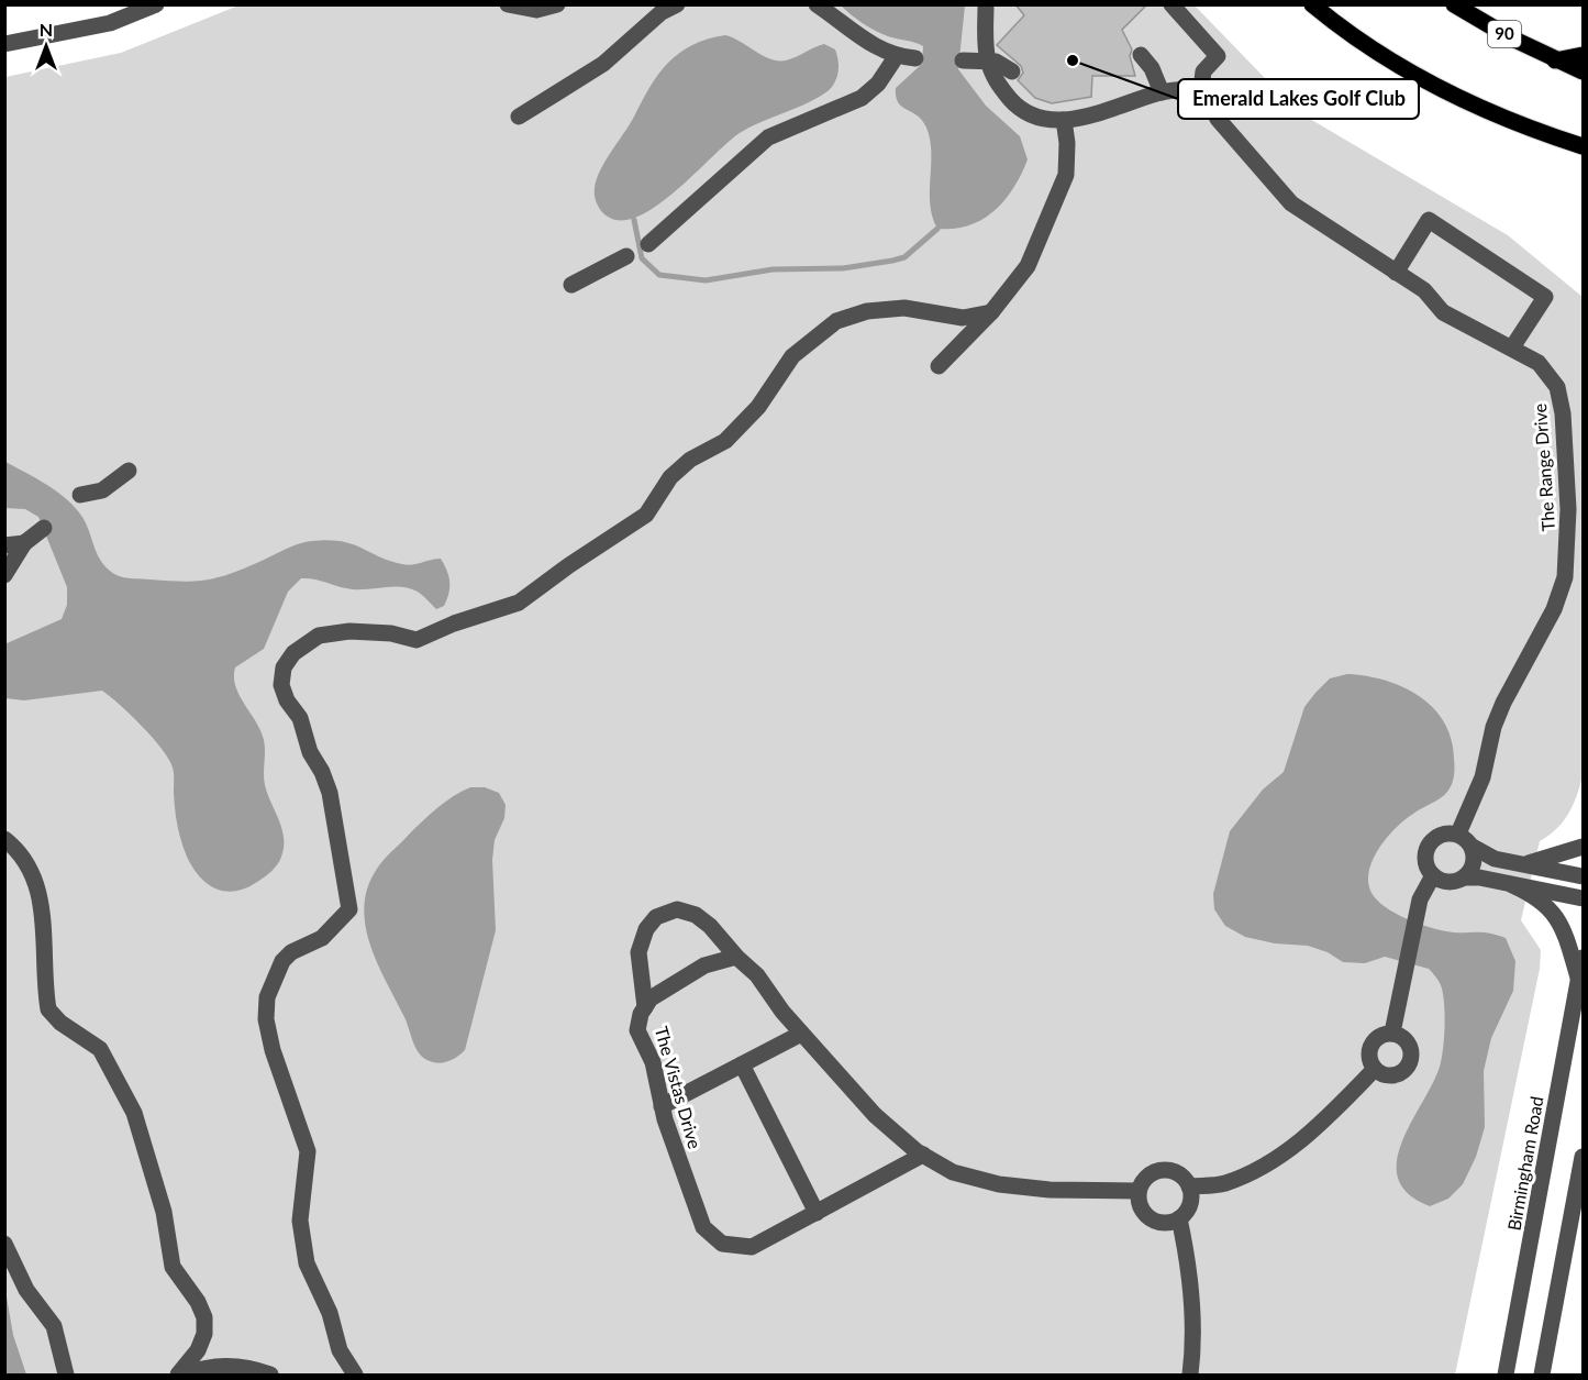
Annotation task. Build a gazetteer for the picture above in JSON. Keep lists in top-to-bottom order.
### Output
{
  "streets": {
    "main road": ["90"],
    "street": ["The Range Drive", "The Vistas Drive", "Birmingham Road"]
  },
  "places": ["Emerald Lakes Golf Club"],
  "north": "top"
}
